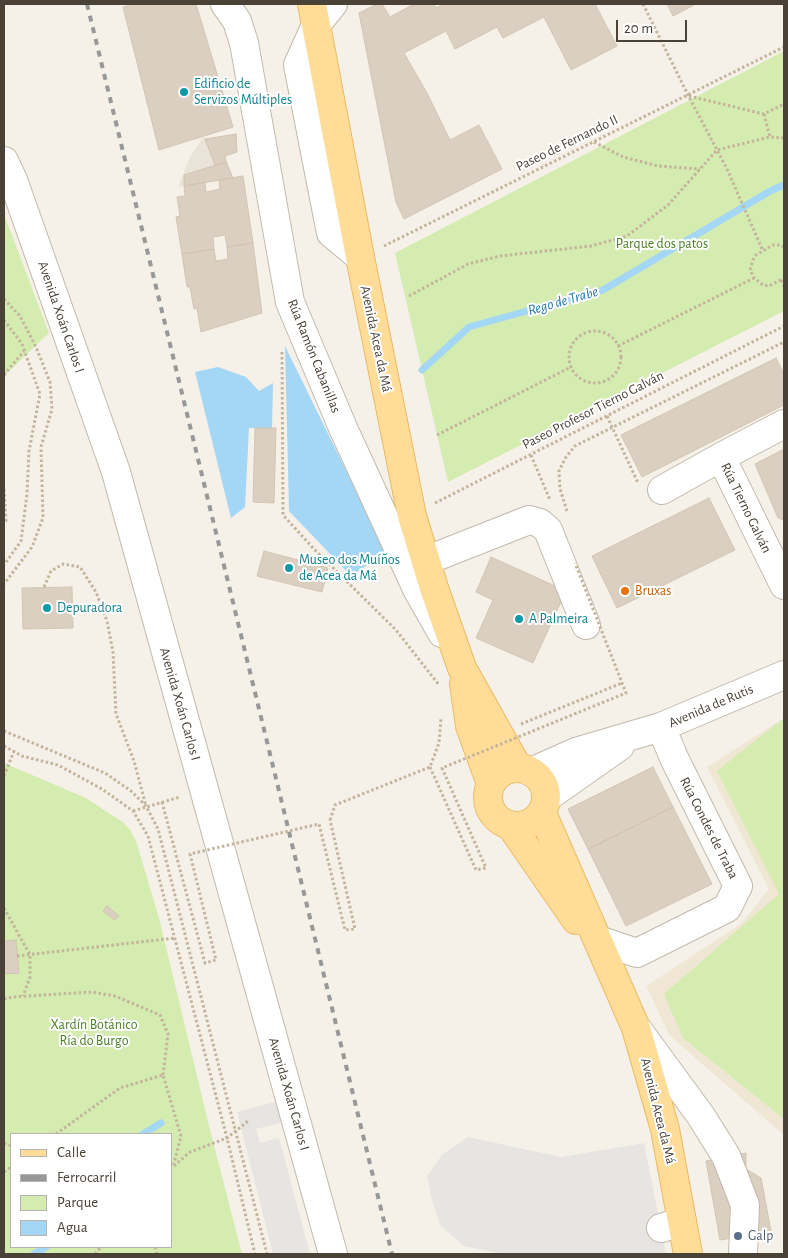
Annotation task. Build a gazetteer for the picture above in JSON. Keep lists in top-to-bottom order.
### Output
{
  "streets": {
    "main road": ["Avenida Acea da Má"],
    "street": [
      "Avenida Xoán Carlos I",
      "Rúa Ramón Cabanillas",
      "Rúa Tierno Galván",
      "Avenida de Rutis",
      "Rúa Condes de Traba"
    ],
    "path": ["Paseo de Fernando II", "Paseo Profesor Tierno Galván"]
  },
  "crossings": [
    ["Paseo de Fernando II", "Avenida Acea da Má"],
    ["Avenida Acea da Má", "Rúa Ramón Cabanillas"],
    ["Avenida Acea da Má", "Paseo Profesor Tierno Galván"],
    ["Avenida de Rutis", "Rúa Condes de Traba"]
  ],
  "water": ["Rego de Trabe"],
  "parks": ["Parque dos patos", "Xardín Botánico Ría do Burgo"],
  "places": [
    "Edificio de Servizos Múltiples",
    "Museo dos Muíños de Acea da Má",
    "Bruxas",
    "Depuradora",
    "A Palmeira",
    "Galp"
  ],
  "legend": [
    "Calle",
    "Ferrocarril",
    "Parque",
    "Agua"
  ],
  "scale_bar": "20 m"
}
